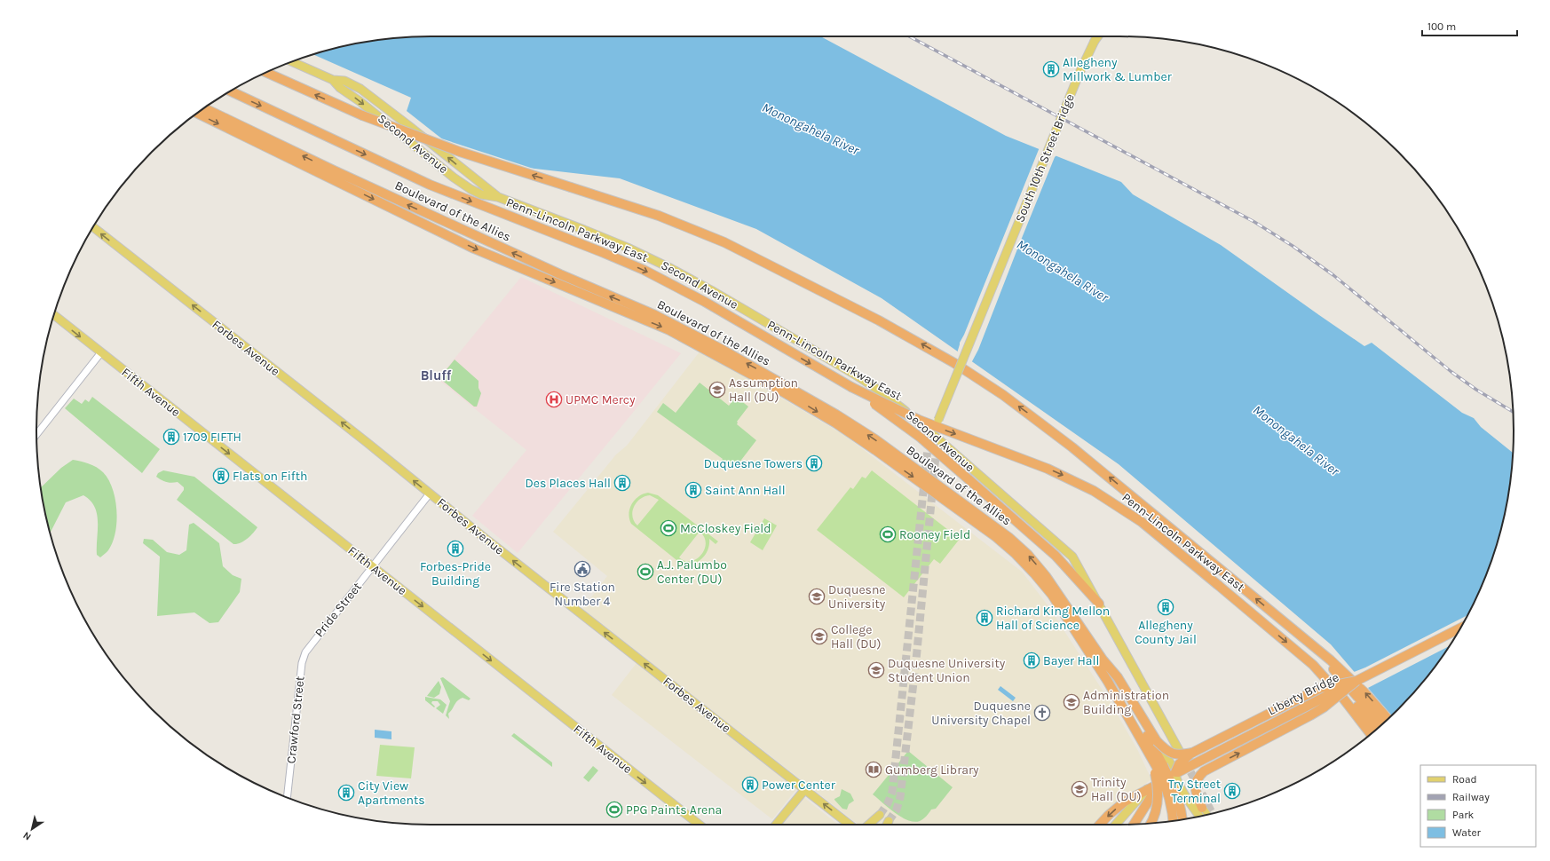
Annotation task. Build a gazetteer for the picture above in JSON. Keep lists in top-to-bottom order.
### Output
{
  "streets": {
    "highway": ["Boulevard of the Allies", "Penn-Lincoln Parkway East", "Liberty Bridge"],
    "main road": [
      "Second Avenue",
      "South 10th Street Bridge",
      "Forbes Avenue",
      "Fifth Avenue"
    ],
    "street": ["Pride Street", "Crawford Street"]
  },
  "crossings": [
    ["Second Avenue", "South 10th Street Bridge"],
    ["Boulevard of the Allies", "Liberty Bridge"],
    ["Forbes Avenue", "Pride Street"],
    ["Fifth Avenue", "Pride Street"],
    ["Pride Street", "Crawford Street"]
  ],
  "one_way": ["Forbes Avenue", "Fifth Avenue"],
  "districts": ["Bluff"],
  "water": ["Monongahela River"],
  "places": {
    "building": [
      "Allegheny Millwork & Lumber",
      "1709 FIFTH",
      "Duquesne Towers",
      "Flats on Fifth",
      "Des Places Hall",
      "Saint Ann Hall",
      "Forbes-Pride Building",
      "Allegheny County Jail",
      "Richard King Mellon Hall of Science",
      "Bayer Hall",
      "Power Center",
      "Try Street Terminal",
      "City View Apartments"
    ],
    "school or university": [
      "Assumption Hall (DU)",
      "Duquesne University",
      "College Hall (DU)",
      "Duquesne University Student Union",
      "Administration Building",
      "Trinity Hall (DU)"
    ],
    "hospital": ["UPMC Mercy"],
    "sports": [
      "McCloskey Field",
      "Rooney Field",
      "A.J. Palumbo Center (DU)",
      "PPG Paints Arena"
    ],
    "public building": ["Fire Station Number 4"],
    "church": ["Duquesne University Chapel"],
    "library": ["Gumberg Library"]
  },
  "legend": [
    "Road",
    "Railway",
    "Park",
    "Water"
  ],
  "scale_bar": "100 m",
  "north": "bottom left"
}
